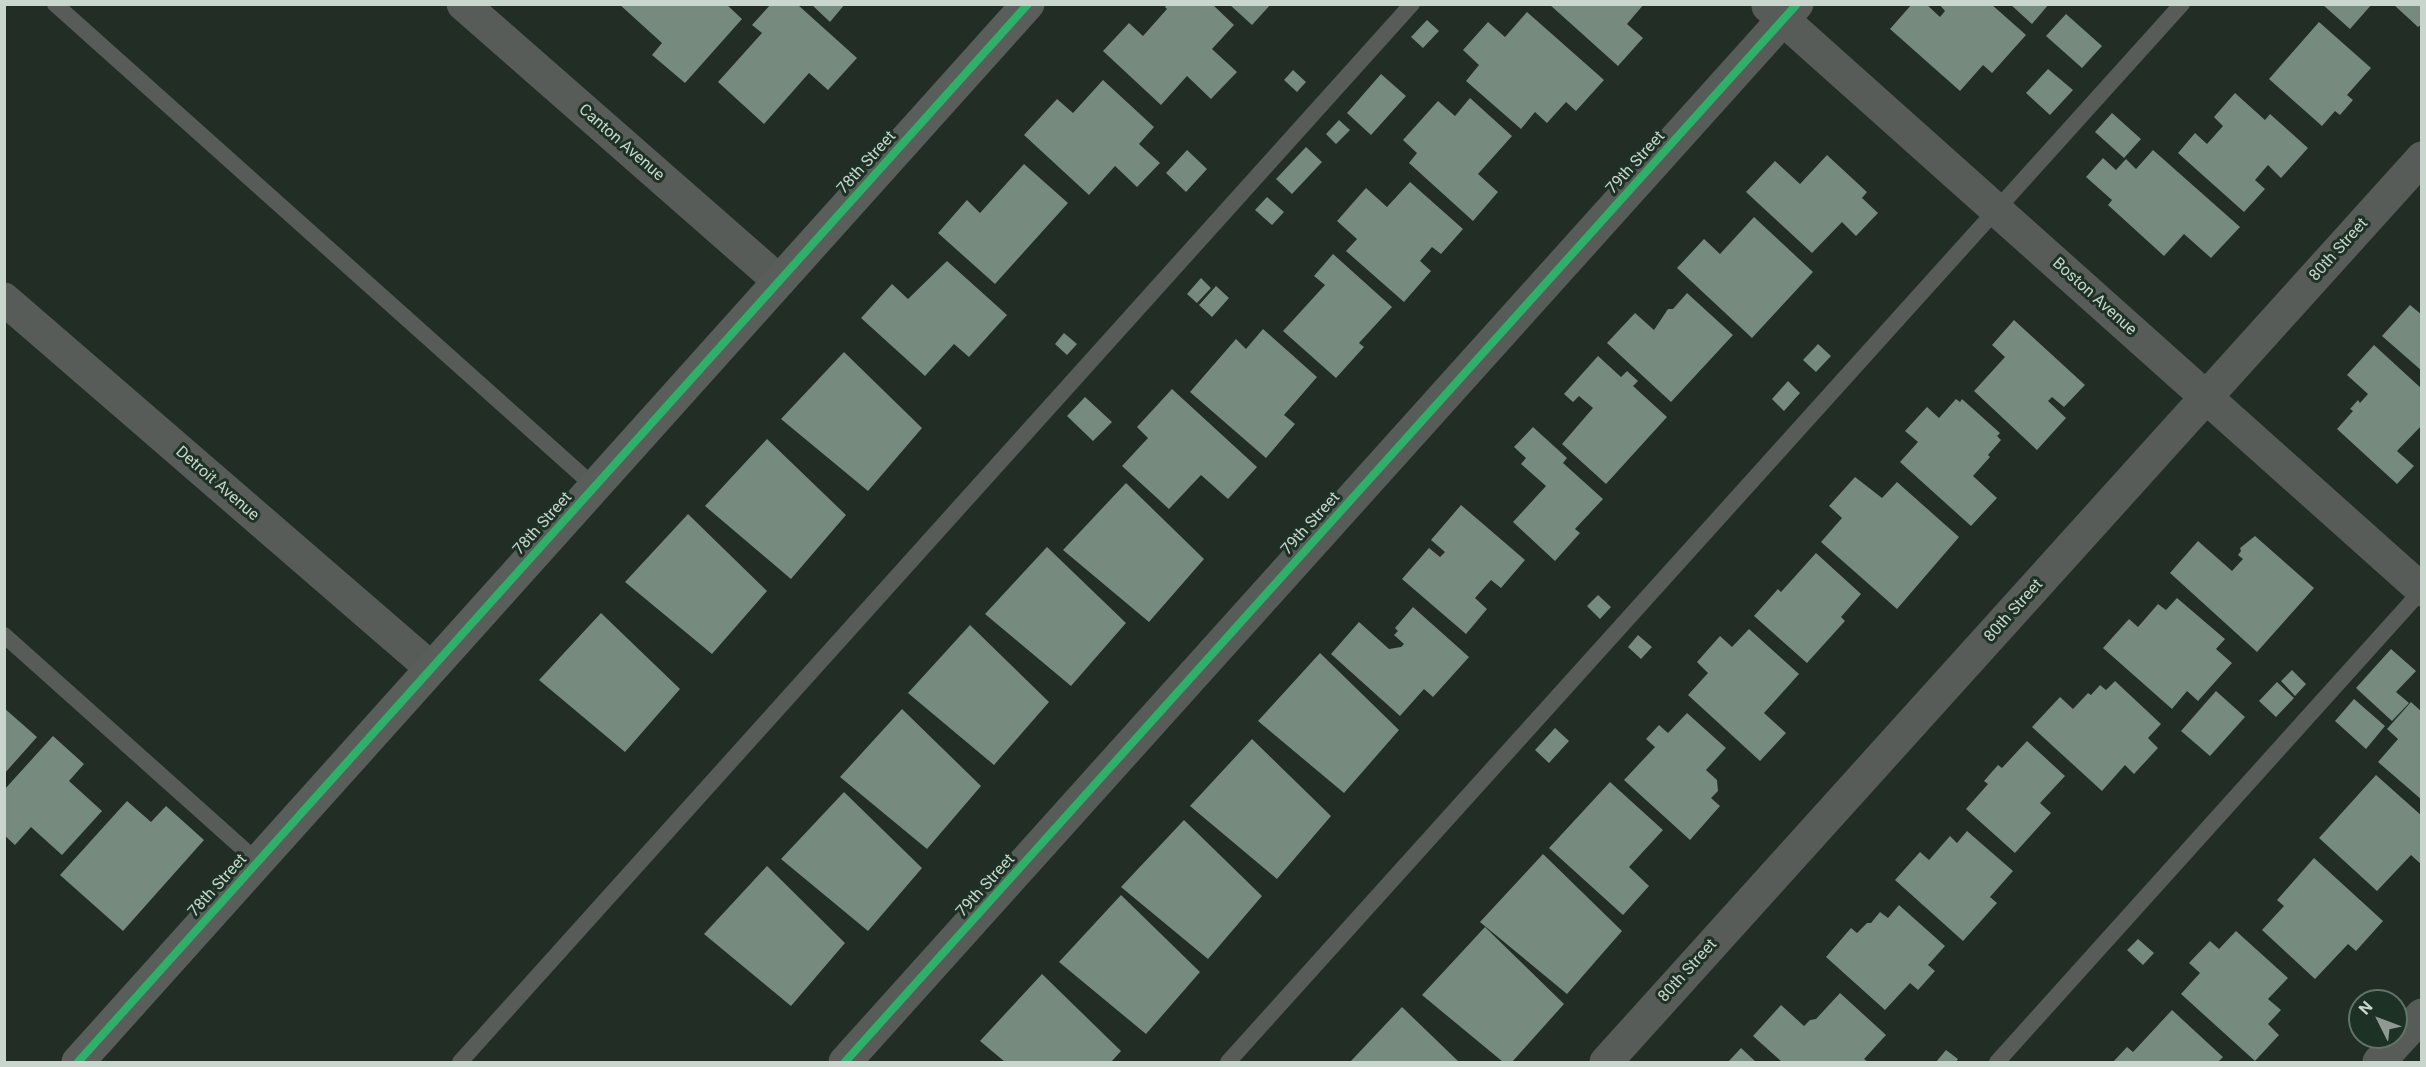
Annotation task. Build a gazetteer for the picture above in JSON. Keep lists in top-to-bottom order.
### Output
{
  "streets": {
    "street": [
      "Canton Avenue",
      "78th Street",
      "79th Street",
      "80th Street",
      "Boston Avenue",
      "Detroit Avenue"
    ]
  },
  "crossings": [
    ["Canton Avenue", "78th Street"],
    ["78th Street", "Detroit Avenue"],
    ["79th Street", "Boston Avenue"],
    ["80th Street", "Boston Avenue"]
  ],
  "north": "top left"
}
